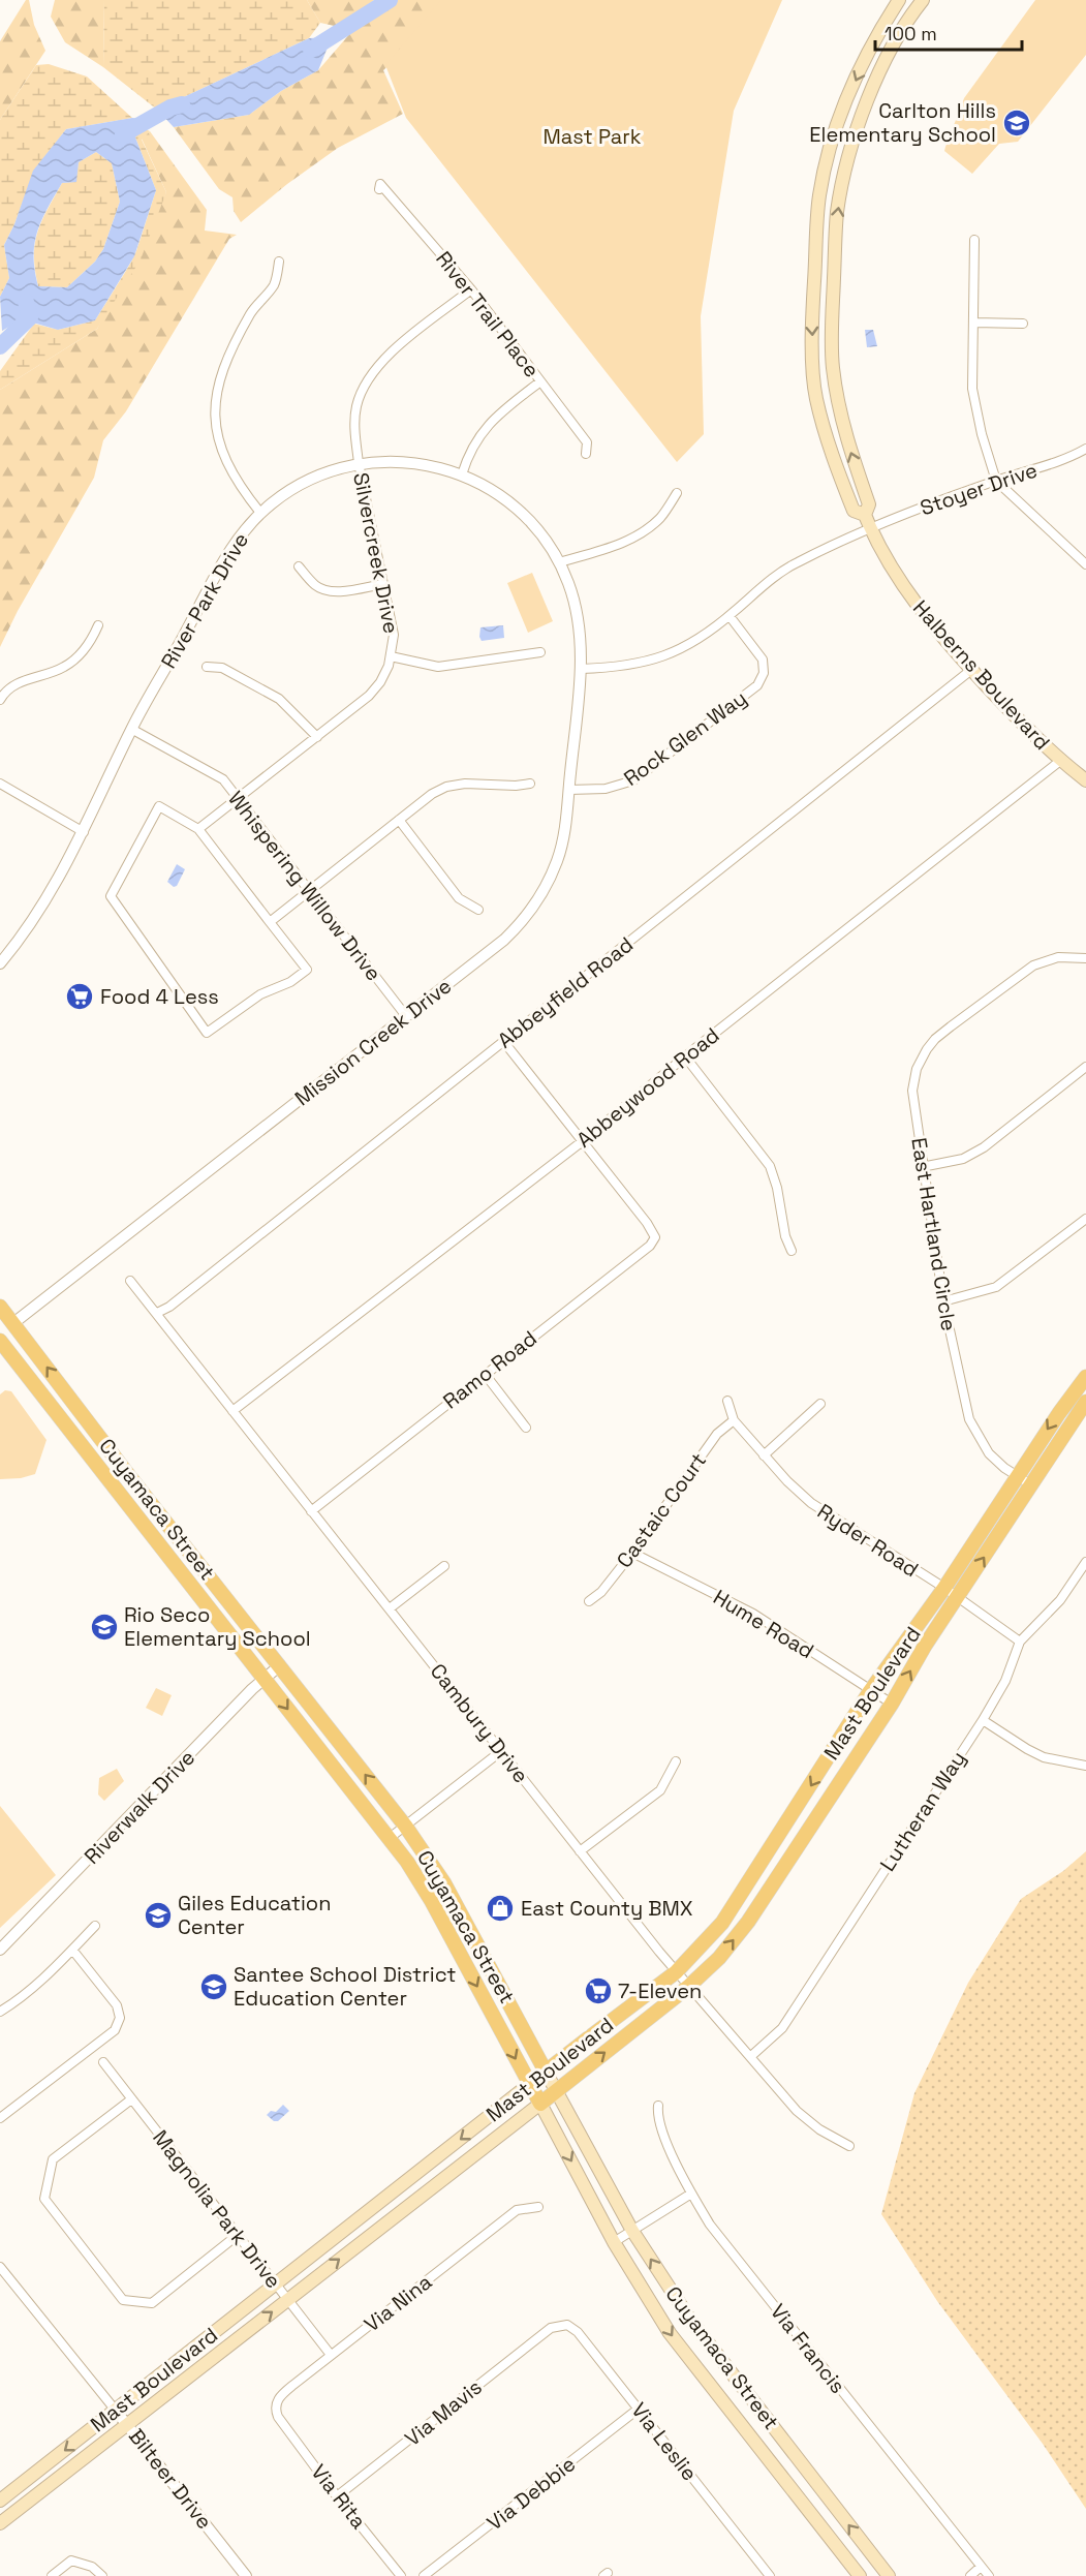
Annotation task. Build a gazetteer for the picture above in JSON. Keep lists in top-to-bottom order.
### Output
{
  "streets": {
    "main road": ["Halberns Boulevard", "Cuyamaca Street", "Mast Boulevard"],
    "street": [
      "River Trail Place",
      "Stoyer Drive",
      "Silvercreek Drive",
      "River Park Drive",
      "Rock Glen Way",
      "Whispering Willow Drive",
      "Abbeyfield Road",
      "Mission Creek Drive",
      "Abbeywood Road",
      "East Hartland Circle",
      "Ramo Road",
      "Castaic Court",
      "Ryder Road",
      "Hume Road",
      "Cambury Drive",
      "Riverwalk Drive",
      "Lutheran Way",
      "Magnolia Park Drive",
      "Via Nina",
      "Via Francis",
      "Via Mavis",
      "Via Leslie",
      "Bilteer Drive",
      "Via Debbie",
      "Via Rita"
    ]
  },
  "crossings": [
    ["River Trail Place", "Silvercreek Drive"],
    ["Stoyer Drive", "River Park Drive"],
    ["Stoyer Drive", "Halberns Boulevard"],
    ["Stoyer Drive", "Rock Glen Way"],
    ["Stoyer Drive", "Mission Creek Drive"],
    ["Silvercreek Drive", "River Park Drive"],
    ["Silvercreek Drive", "Whispering Willow Drive"],
    ["River Park Drive", "Whispering Willow Drive"],
    ["River Park Drive", "Mission Creek Drive"],
    ["Halberns Boulevard", "Abbeyfield Road"],
    ["Halberns Boulevard", "Abbeywood Road"],
    ["Rock Glen Way", "Mission Creek Drive"],
    ["Whispering Willow Drive", "Mission Creek Drive"],
    ["Abbeyfield Road", "Cambury Drive"],
    ["Mission Creek Drive", "Cuyamaca Street"],
    ["Abbeywood Road", "Ramo Road"],
    ["Abbeywood Road", "Cambury Drive"],
    ["East Hartland Circle", "Mast Boulevard"],
    ["Ramo Road", "Cambury Drive"],
    ["Cuyamaca Street", "Mast Boulevard"],
    ["Cuyamaca Street", "Riverwalk Drive"],
    ["Castaic Court", "Ryder Road"],
    ["Castaic Court", "Hume Road"],
    ["Ryder Road", "Mast Boulevard"],
    ["Ryder Road", "Lutheran Way"],
    ["Hume Road", "Mast Boulevard"],
    ["Mast Boulevard", "Cambury Drive"],
    ["Mast Boulevard", "Magnolia Park Drive"],
    ["Mast Boulevard", "Bilteer Drive"],
    ["Cambury Drive", "Lutheran Way"],
    ["Magnolia Park Drive", "Via Nina"],
    ["Via Nina", "Via Rita"],
    ["Via Mavis", "Via Leslie"],
    ["Via Mavis", "Via Rita"],
    ["Via Leslie", "Via Debbie"]
  ],
  "parks": ["Mast Park"],
  "places": {
    "school or university": [
      "Carlton Hills Elementary School",
      "Rio Seco Elementary School",
      "Giles Education Center",
      "Santee School District Education Center"
    ],
    "supermarket": ["Food 4 Less", "7-Eleven"],
    "shop": ["East County BMX"]
  },
  "scale_bar": "100 m"
}
